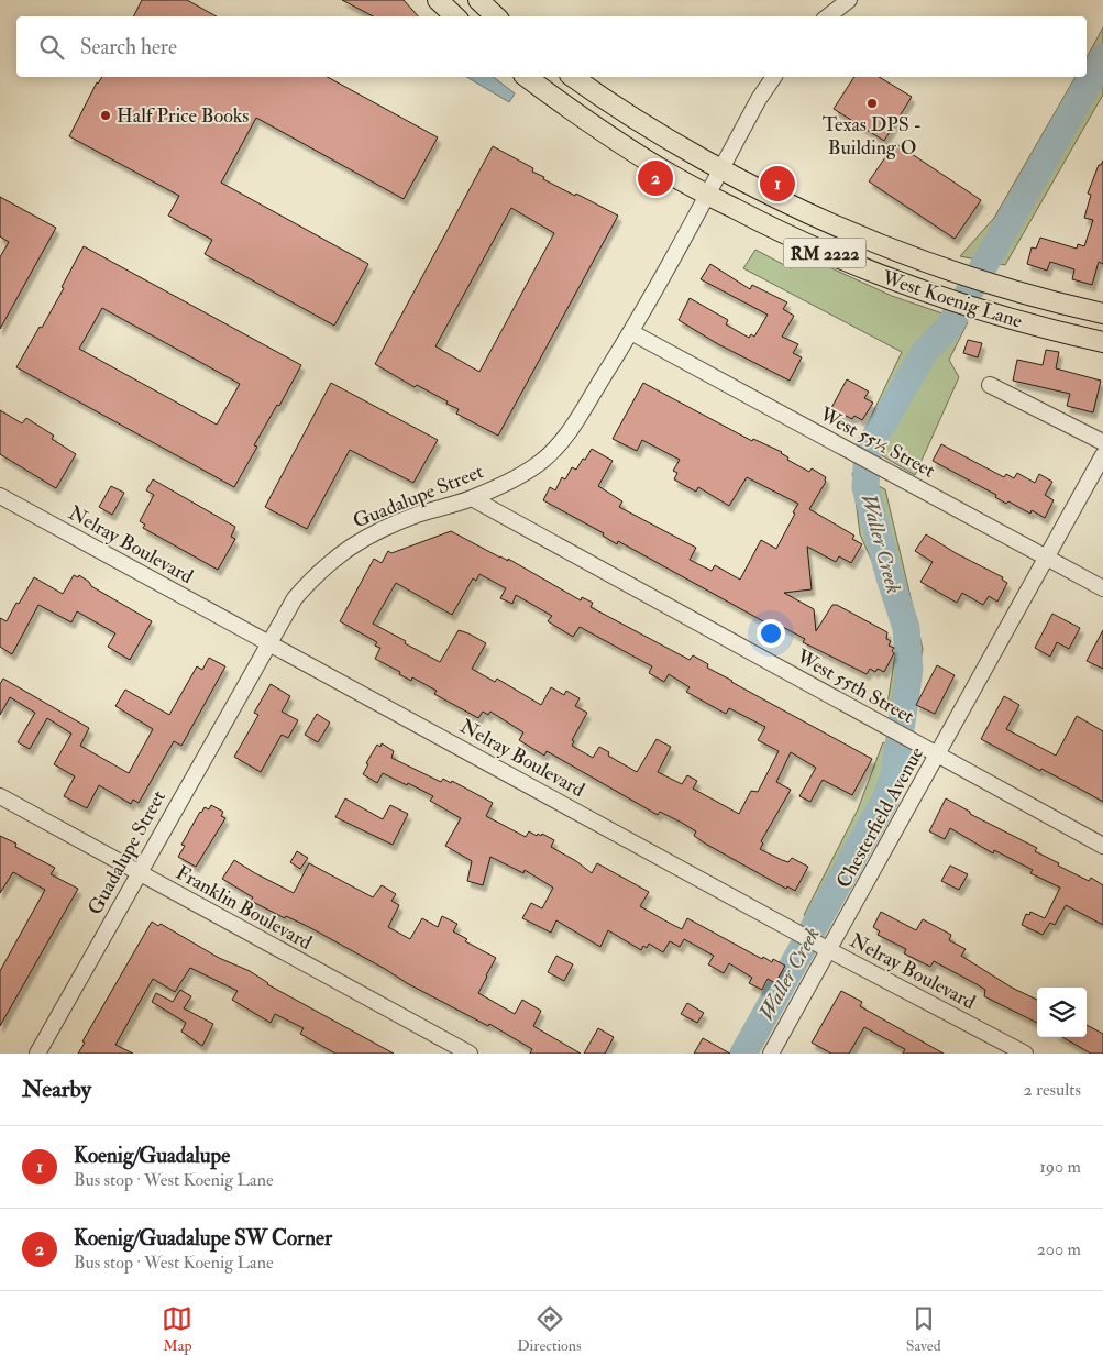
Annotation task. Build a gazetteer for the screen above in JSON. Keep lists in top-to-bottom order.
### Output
{
  "streets": {
    "main road": ["RM 2222", "West Koenig Lane"],
    "street": [
      "West 55½ Street",
      "Guadalupe Street",
      "Nelray Boulevard",
      "West 55th Street",
      "Chesterfield Avenue",
      "Franklin Boulevard"
    ]
  },
  "crossings": [
    ["West Koenig Lane", "Guadalupe Street"],
    ["West 55½ Street", "Guadalupe Street"],
    ["West 55½ Street", "Chesterfield Avenue"],
    ["Guadalupe Street", "Nelray Boulevard"],
    ["Guadalupe Street", "West 55th Street"],
    ["Guadalupe Street", "Franklin Boulevard"],
    ["Nelray Boulevard", "Chesterfield Avenue"],
    ["West 55th Street", "Chesterfield Avenue"]
  ],
  "water": ["Waller Creek"],
  "places": ["Texas DPS - Building O", "Half Price Books"],
  "page": {
    "search": "Search here",
    "pins": ["2", "1"],
    "heading": ["Nearby", "2 results"],
    "list": [
      {
        "mark": "1",
        "name": "Koenig/Guadalupe",
        "note": "Bus stop · West Koenig Lane",
        "value": "190 m"
      },
      {
        "mark": "2",
        "name": "Koenig/Guadalupe SW Corner",
        "note": "Bus stop · West Koenig Lane",
        "value": "200 m"
      }
    ],
    "nav": ["Map", "Directions", "Saved"]
  }
}
